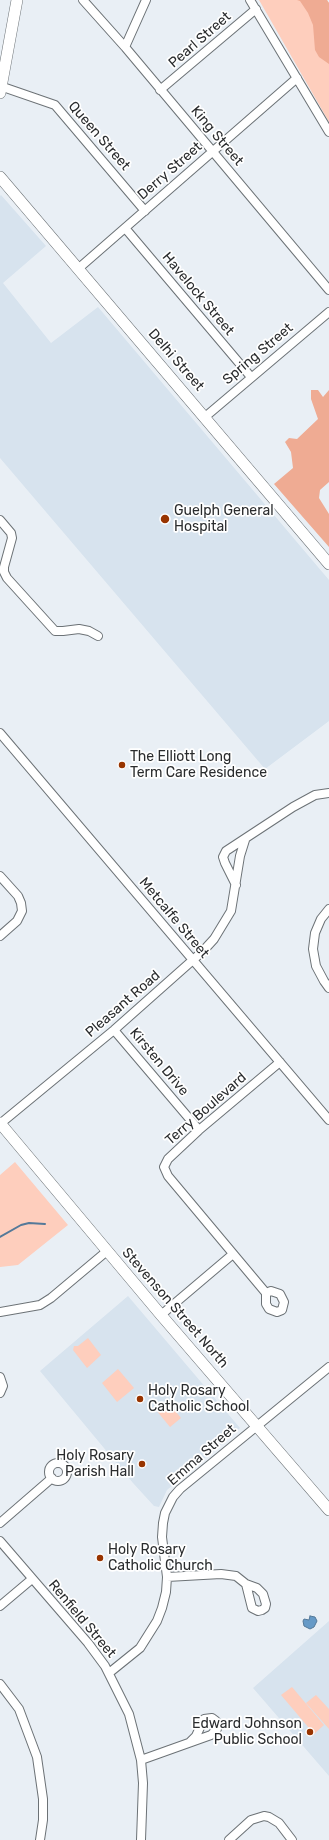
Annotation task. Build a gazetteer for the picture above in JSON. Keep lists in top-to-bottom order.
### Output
{
  "streets": {
    "main road": ["Delhi Street", "Stevenson Street North"],
    "street": [
      "Pearl Street",
      "Queen Street",
      "King Street",
      "Derry Street",
      "Havelock Street",
      "Spring Street",
      "Metcalfe Street",
      "Pleasant Road",
      "Kirsten Drive",
      "Terry Boulevard",
      "Emma Street",
      "Renfield Street"
    ]
  },
  "crossings": [
    ["Pearl Street", "King Street"],
    ["Queen Street", "Derry Street"],
    ["King Street", "Derry Street"],
    ["Derry Street", "Havelock Street"],
    ["Derry Street", "Delhi Street"],
    ["Havelock Street", "Spring Street"],
    ["Spring Street", "Delhi Street"],
    ["Metcalfe Street", "Pleasant Road"],
    ["Metcalfe Street", "Terry Boulevard"],
    ["Pleasant Road", "Kirsten Drive"],
    ["Pleasant Road", "Stevenson Street North"],
    ["Kirsten Drive", "Terry Boulevard"],
    ["Stevenson Street North", "Emma Street"],
    ["Emma Street", "Renfield Street"]
  ],
  "places": [
    "Guelph General Hospital",
    "The Elliott Long Term Care Residence",
    "Holy Rosary Catholic School",
    "Holy Rosary Parish Hall",
    "Holy Rosary Catholic Church",
    "Edward Johnson Public School"
  ]
}
